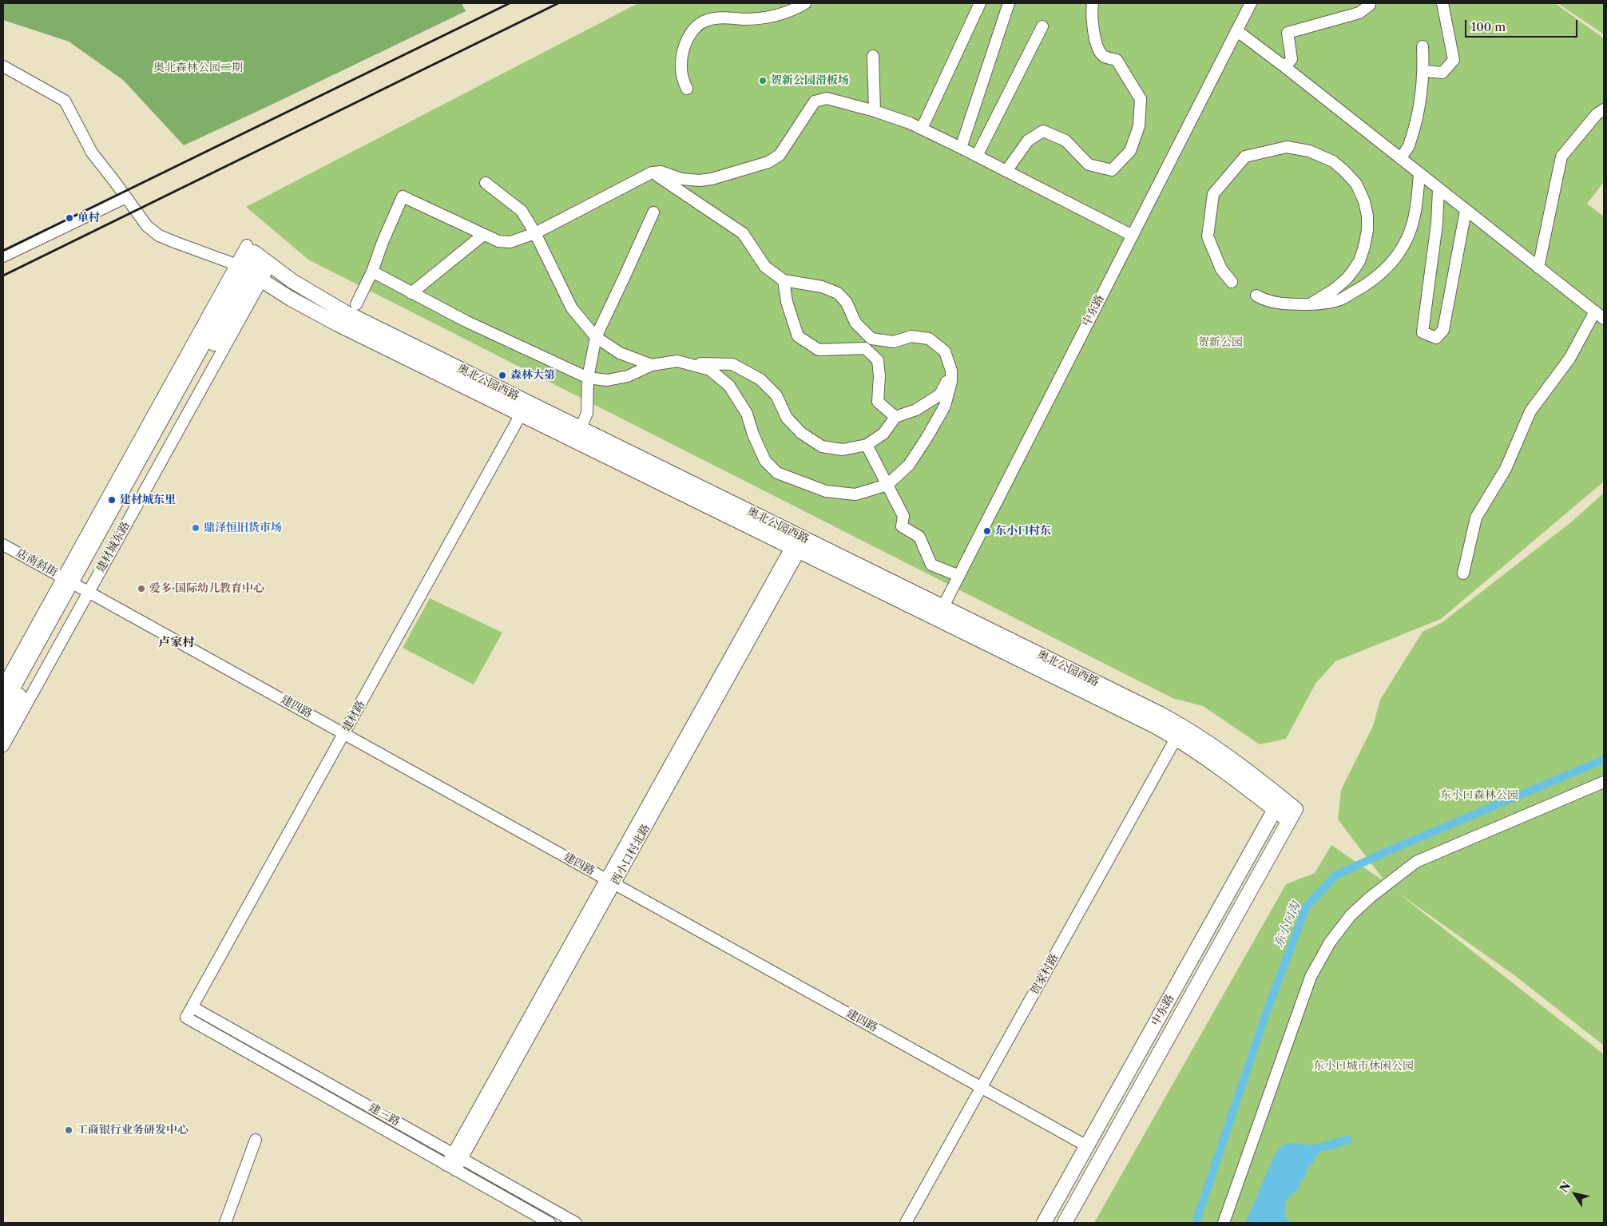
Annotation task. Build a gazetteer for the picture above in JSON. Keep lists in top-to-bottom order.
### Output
{
  "streets": {
    "main road": ["中东路", "奥北公园西路", "建材城东路"],
    "street": [
      "店南斜街",
      "建四路",
      "建材路",
      "西小口村北路",
      "贺家村路",
      "建三路"
    ]
  },
  "crossings": [
    ["中东路", "奥北公园西路"],
    ["中东路", "建四路"],
    ["奥北公园西路", "建材城东路"],
    ["奥北公园西路", "建材路"],
    ["奥北公园西路", "西小口村北路"],
    ["奥北公园西路", "贺家村路"],
    ["建材城东路", "店南斜街"],
    ["建材城东路", "建四路"],
    ["店南斜街", "建四路"],
    ["建四路", "建材路"],
    ["建四路", "西小口村北路"],
    ["建四路", "贺家村路"],
    ["建材路", "建三路"],
    ["西小口村北路", "建三路"]
  ],
  "districts": ["卢家村"],
  "water": ["东小口沟"],
  "parks": [
    "奥北森林公园二期",
    "贺新公园",
    "东小口森林公园",
    "东小口城市休闲公园"
  ],
  "places": [
    "贺新公园滑板场",
    "单村",
    "森林大第",
    "建材城东里",
    "鼎泽恒旧货市场",
    "东小口村东",
    "爱多·国际幼儿教育中心",
    "工商银行业务研发中心"
  ],
  "scale_bar": "100 m",
  "north": "top left"
}
